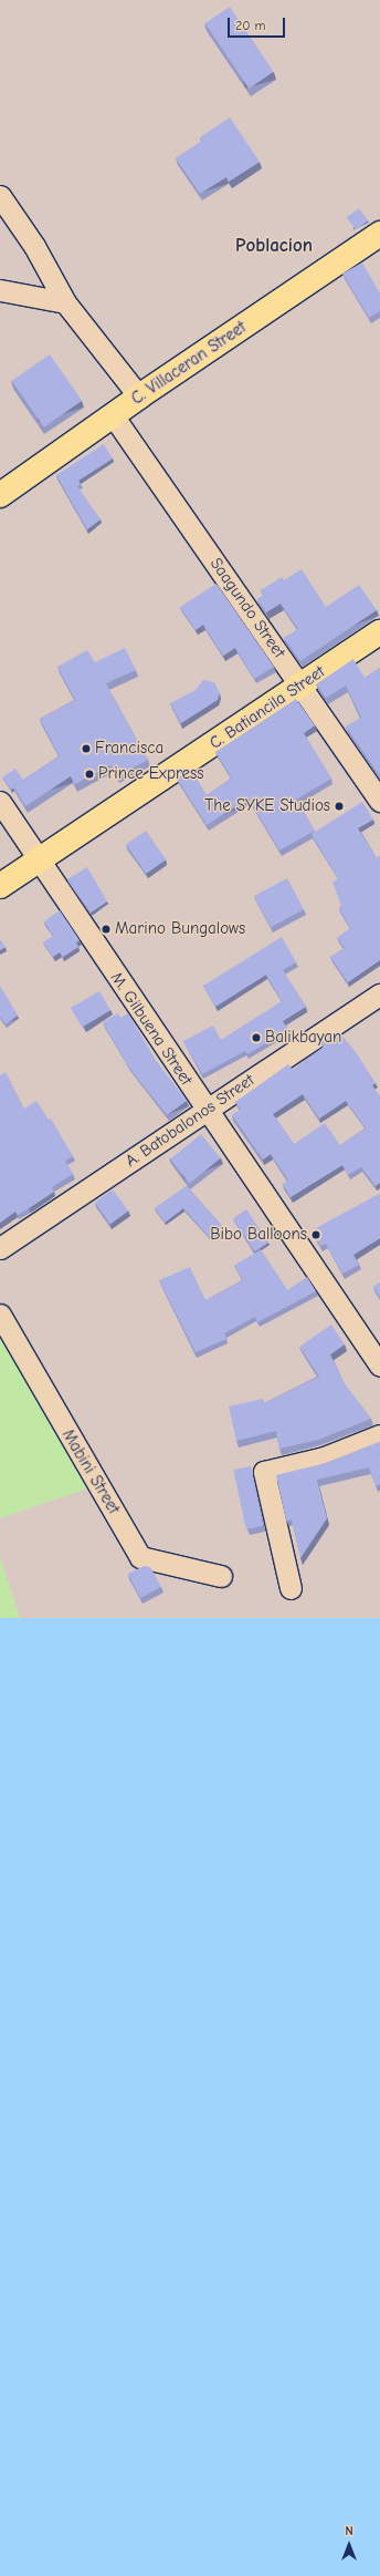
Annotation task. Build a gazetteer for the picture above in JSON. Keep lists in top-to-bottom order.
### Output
{
  "streets": {
    "main road": ["C. Villaceran Street", "C. Batiancila Street"],
    "street": [
      "Saagundo Street",
      "M. Gilbuena Street",
      "A. Batobalonos Street",
      "Mabini Street"
    ]
  },
  "crossings": [
    ["C. Villaceran Street", "Saagundo Street"],
    ["Saagundo Street", "C. Batiancila Street"],
    ["C. Batiancila Street", "M. Gilbuena Street"],
    ["M. Gilbuena Street", "A. Batobalonos Street"]
  ],
  "districts": ["Poblacion"],
  "places": [
    "Francisca",
    "Prince Express",
    "The SYKE Studios",
    "Marino Bungalows",
    "Balikbayan",
    "Bibo Balloons"
  ],
  "scale_bar": "20 m",
  "north": "top"
}
